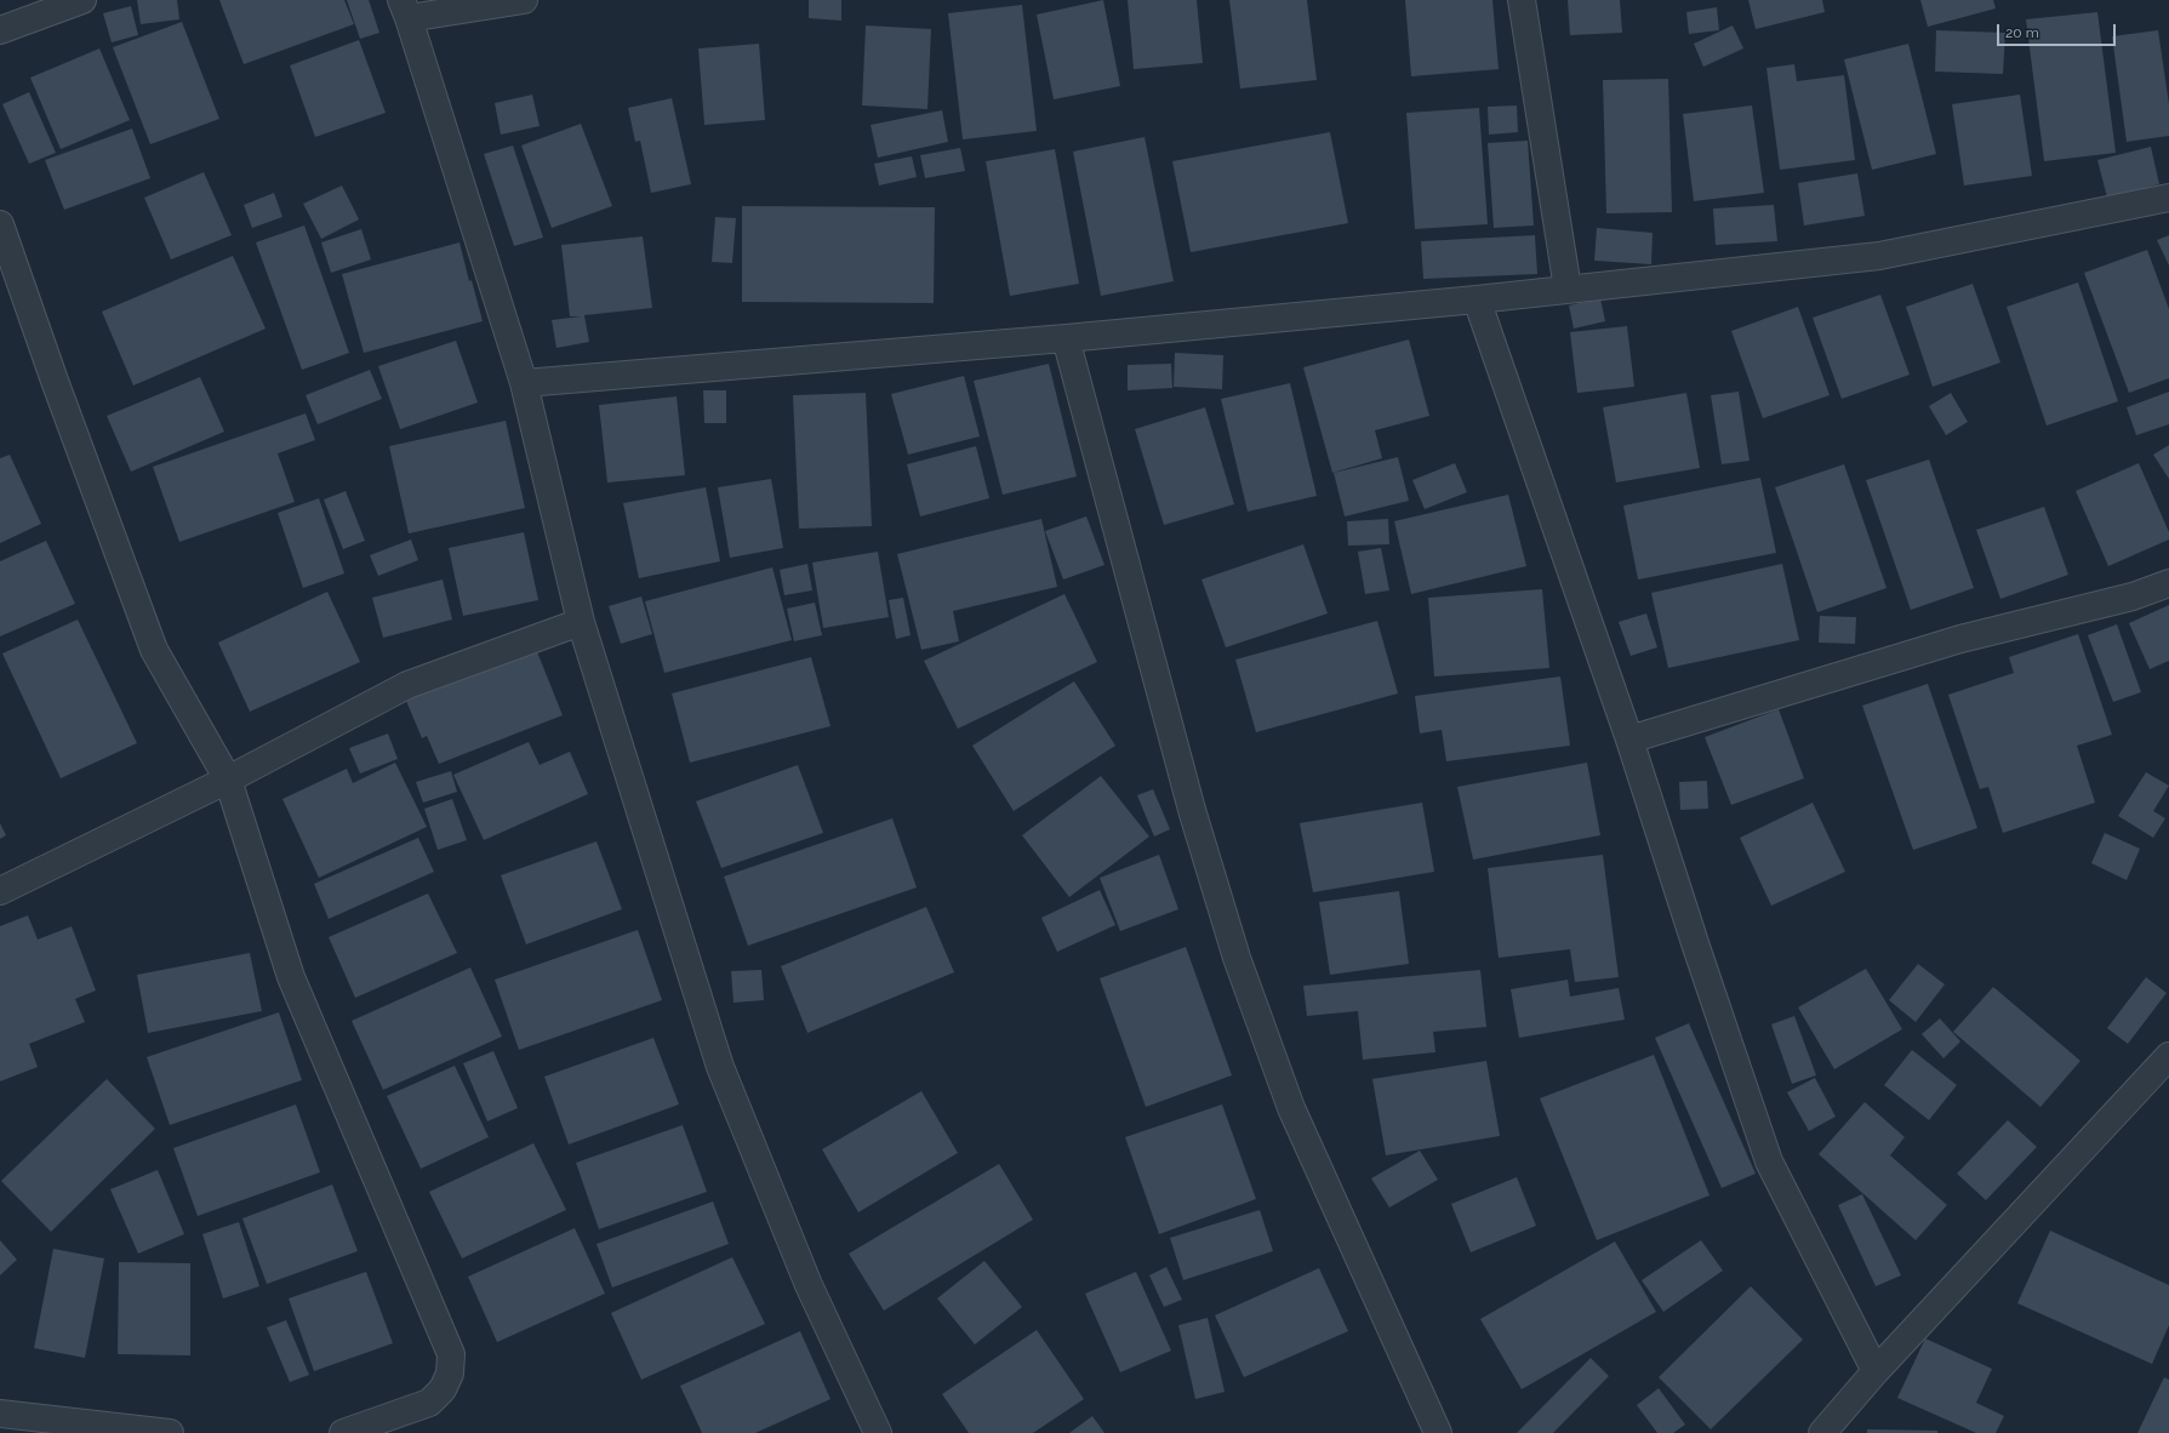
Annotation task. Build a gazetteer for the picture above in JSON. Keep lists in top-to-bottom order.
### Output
{
  "scale_bar": "20 m"
}
